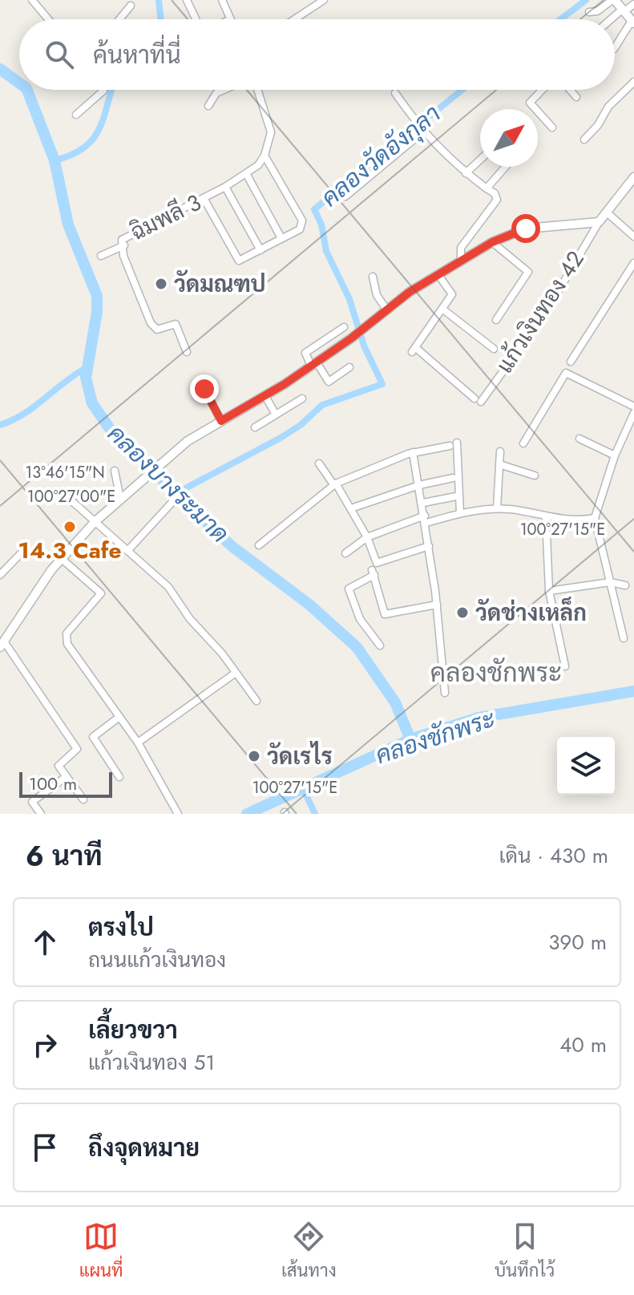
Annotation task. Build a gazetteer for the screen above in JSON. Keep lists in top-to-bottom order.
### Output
{
  "streets": {
    "street": ["ฉิมพลี 3", "แก้วเงินทอง 42"]
  },
  "districts": ["คลองชักพระ"],
  "water": ["คลองวัดอังกุลา", "คลองบางระมาด", "คลองชักพระ"],
  "places": [
    "วัดมณฑป",
    "14.3 Cafe",
    "วัดช่างเหล็ก",
    "วัดเรไร"
  ],
  "scale_bar": "100 m",
  "north": "top right",
  "page": {
    "search": "ค้นหาที่นี่",
    "scale": "100 m",
    "heading": ["6 นาที", "เดิน · 430 m"],
    "list": [
      ["ตรงไป", "ถนนแก้วเงินทอง", "390 m"],
      ["เลี้ยวขวา", "แก้วเงินทอง 51", "40 m"],
      "ถึงจุดหมาย"
    ],
    "nav": ["แผนที่", "เส้นทาง", "บันทึกไว้"]
  },
  "coordinates": ["13°46'15\"N", "100°27'00\"E", "100°27'15\"E"]
}
